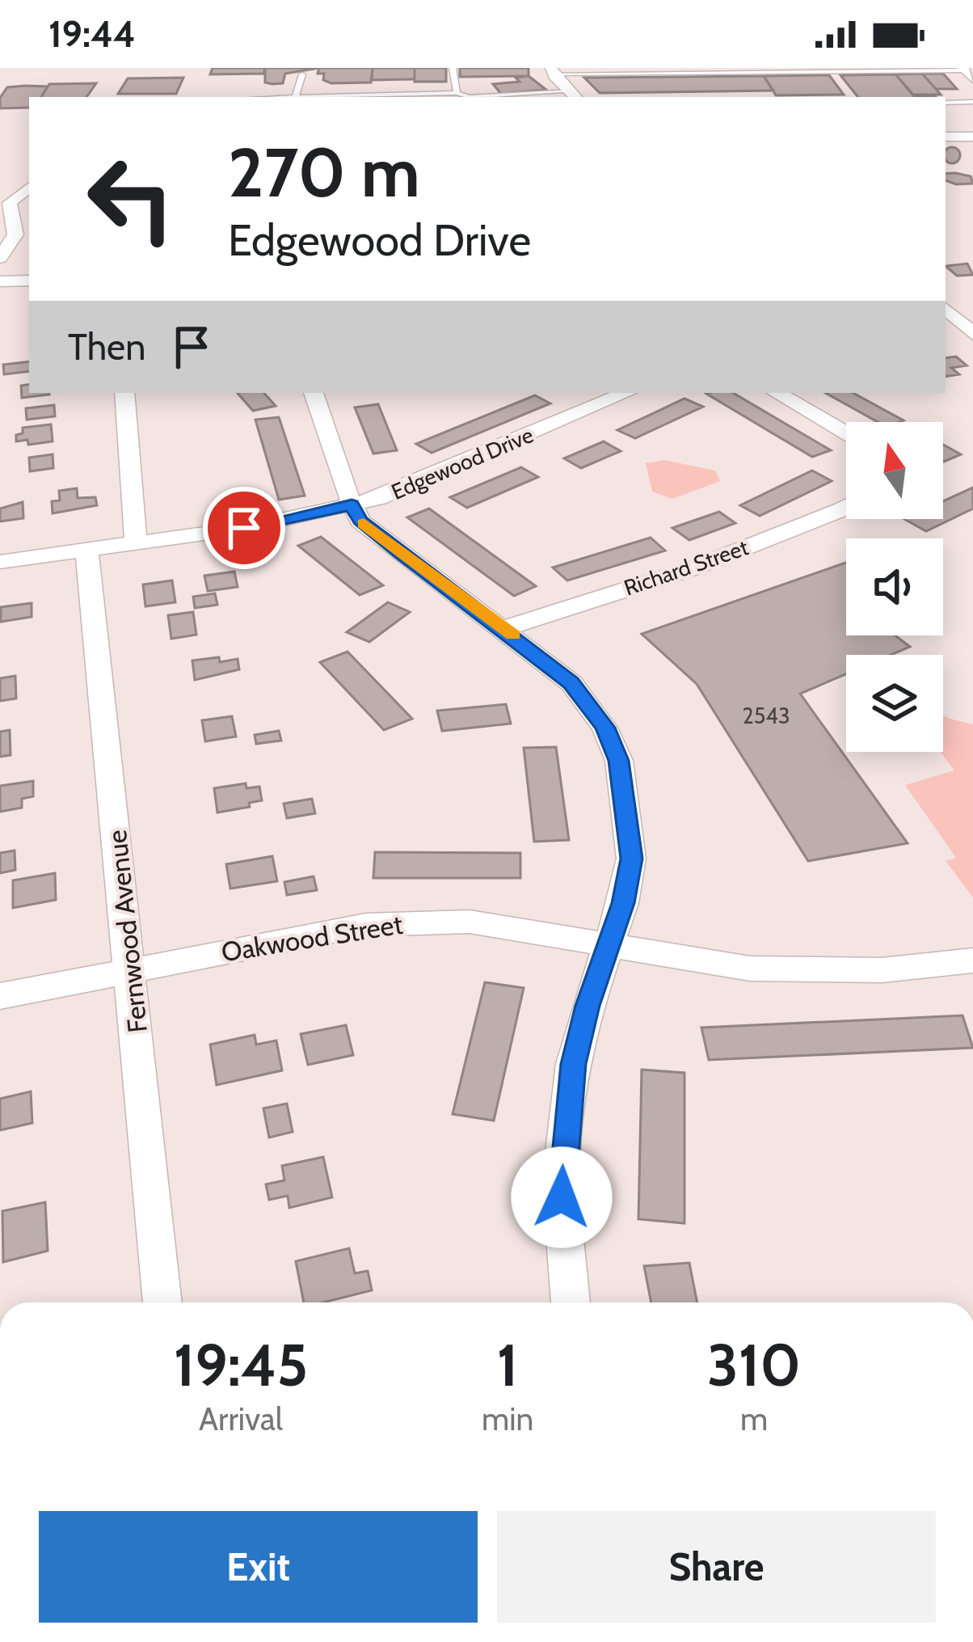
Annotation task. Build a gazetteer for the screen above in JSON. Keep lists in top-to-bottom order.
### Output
{
  "streets": {
    "street": [
      "Edgewood Drive",
      "Richard Street",
      "Fernwood Avenue",
      "Oakwood Street"
    ]
  },
  "crossings": [
    ["Edgewood Drive", "Fernwood Avenue"],
    ["Fernwood Avenue", "Oakwood Street"]
  ],
  "house_numbers": ["2543"],
  "north": "top",
  "page": {
    "status": "19:44",
    "turn": ["270 m", "Edgewood Drive"],
    "then": "Then",
    "eta": [
      "19:45",
      "Arrival",
      "1",
      "min",
      "310",
      "m"
    ],
    "buttons": ["Exit", "Share"]
  }
}
